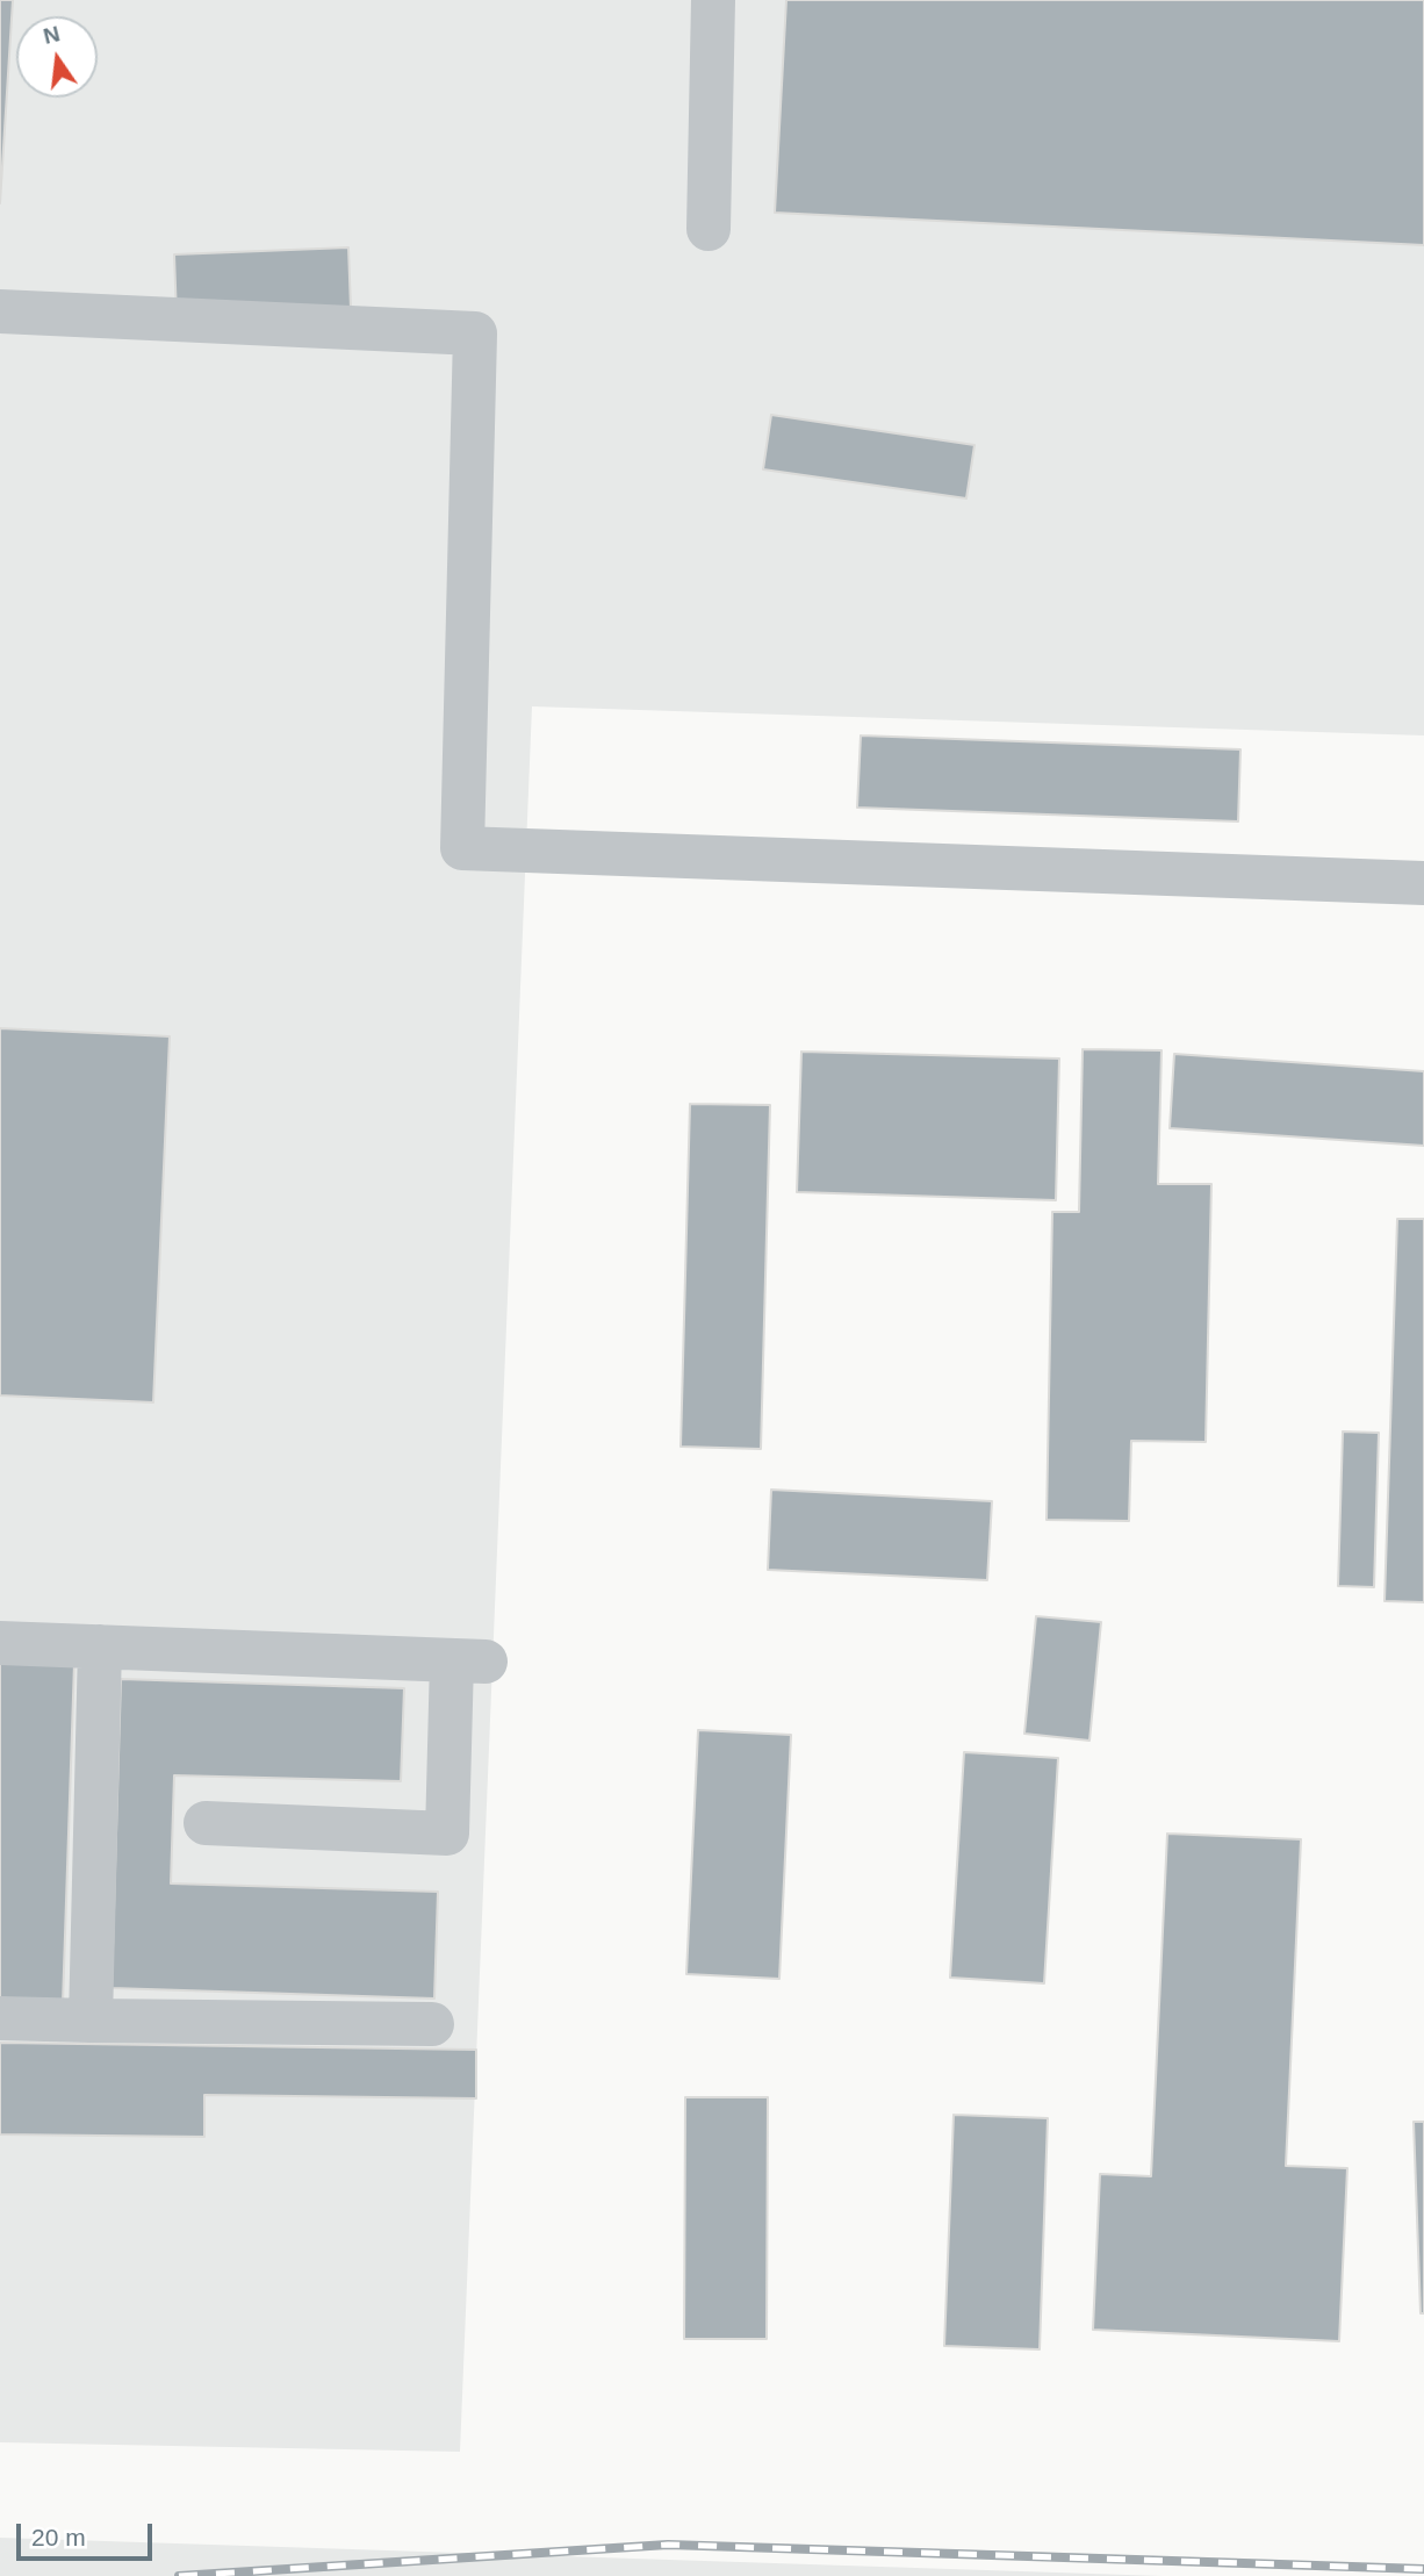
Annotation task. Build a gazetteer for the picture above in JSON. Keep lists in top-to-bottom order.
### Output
{
  "scale_bar": "20 m",
  "north": "top"
}
